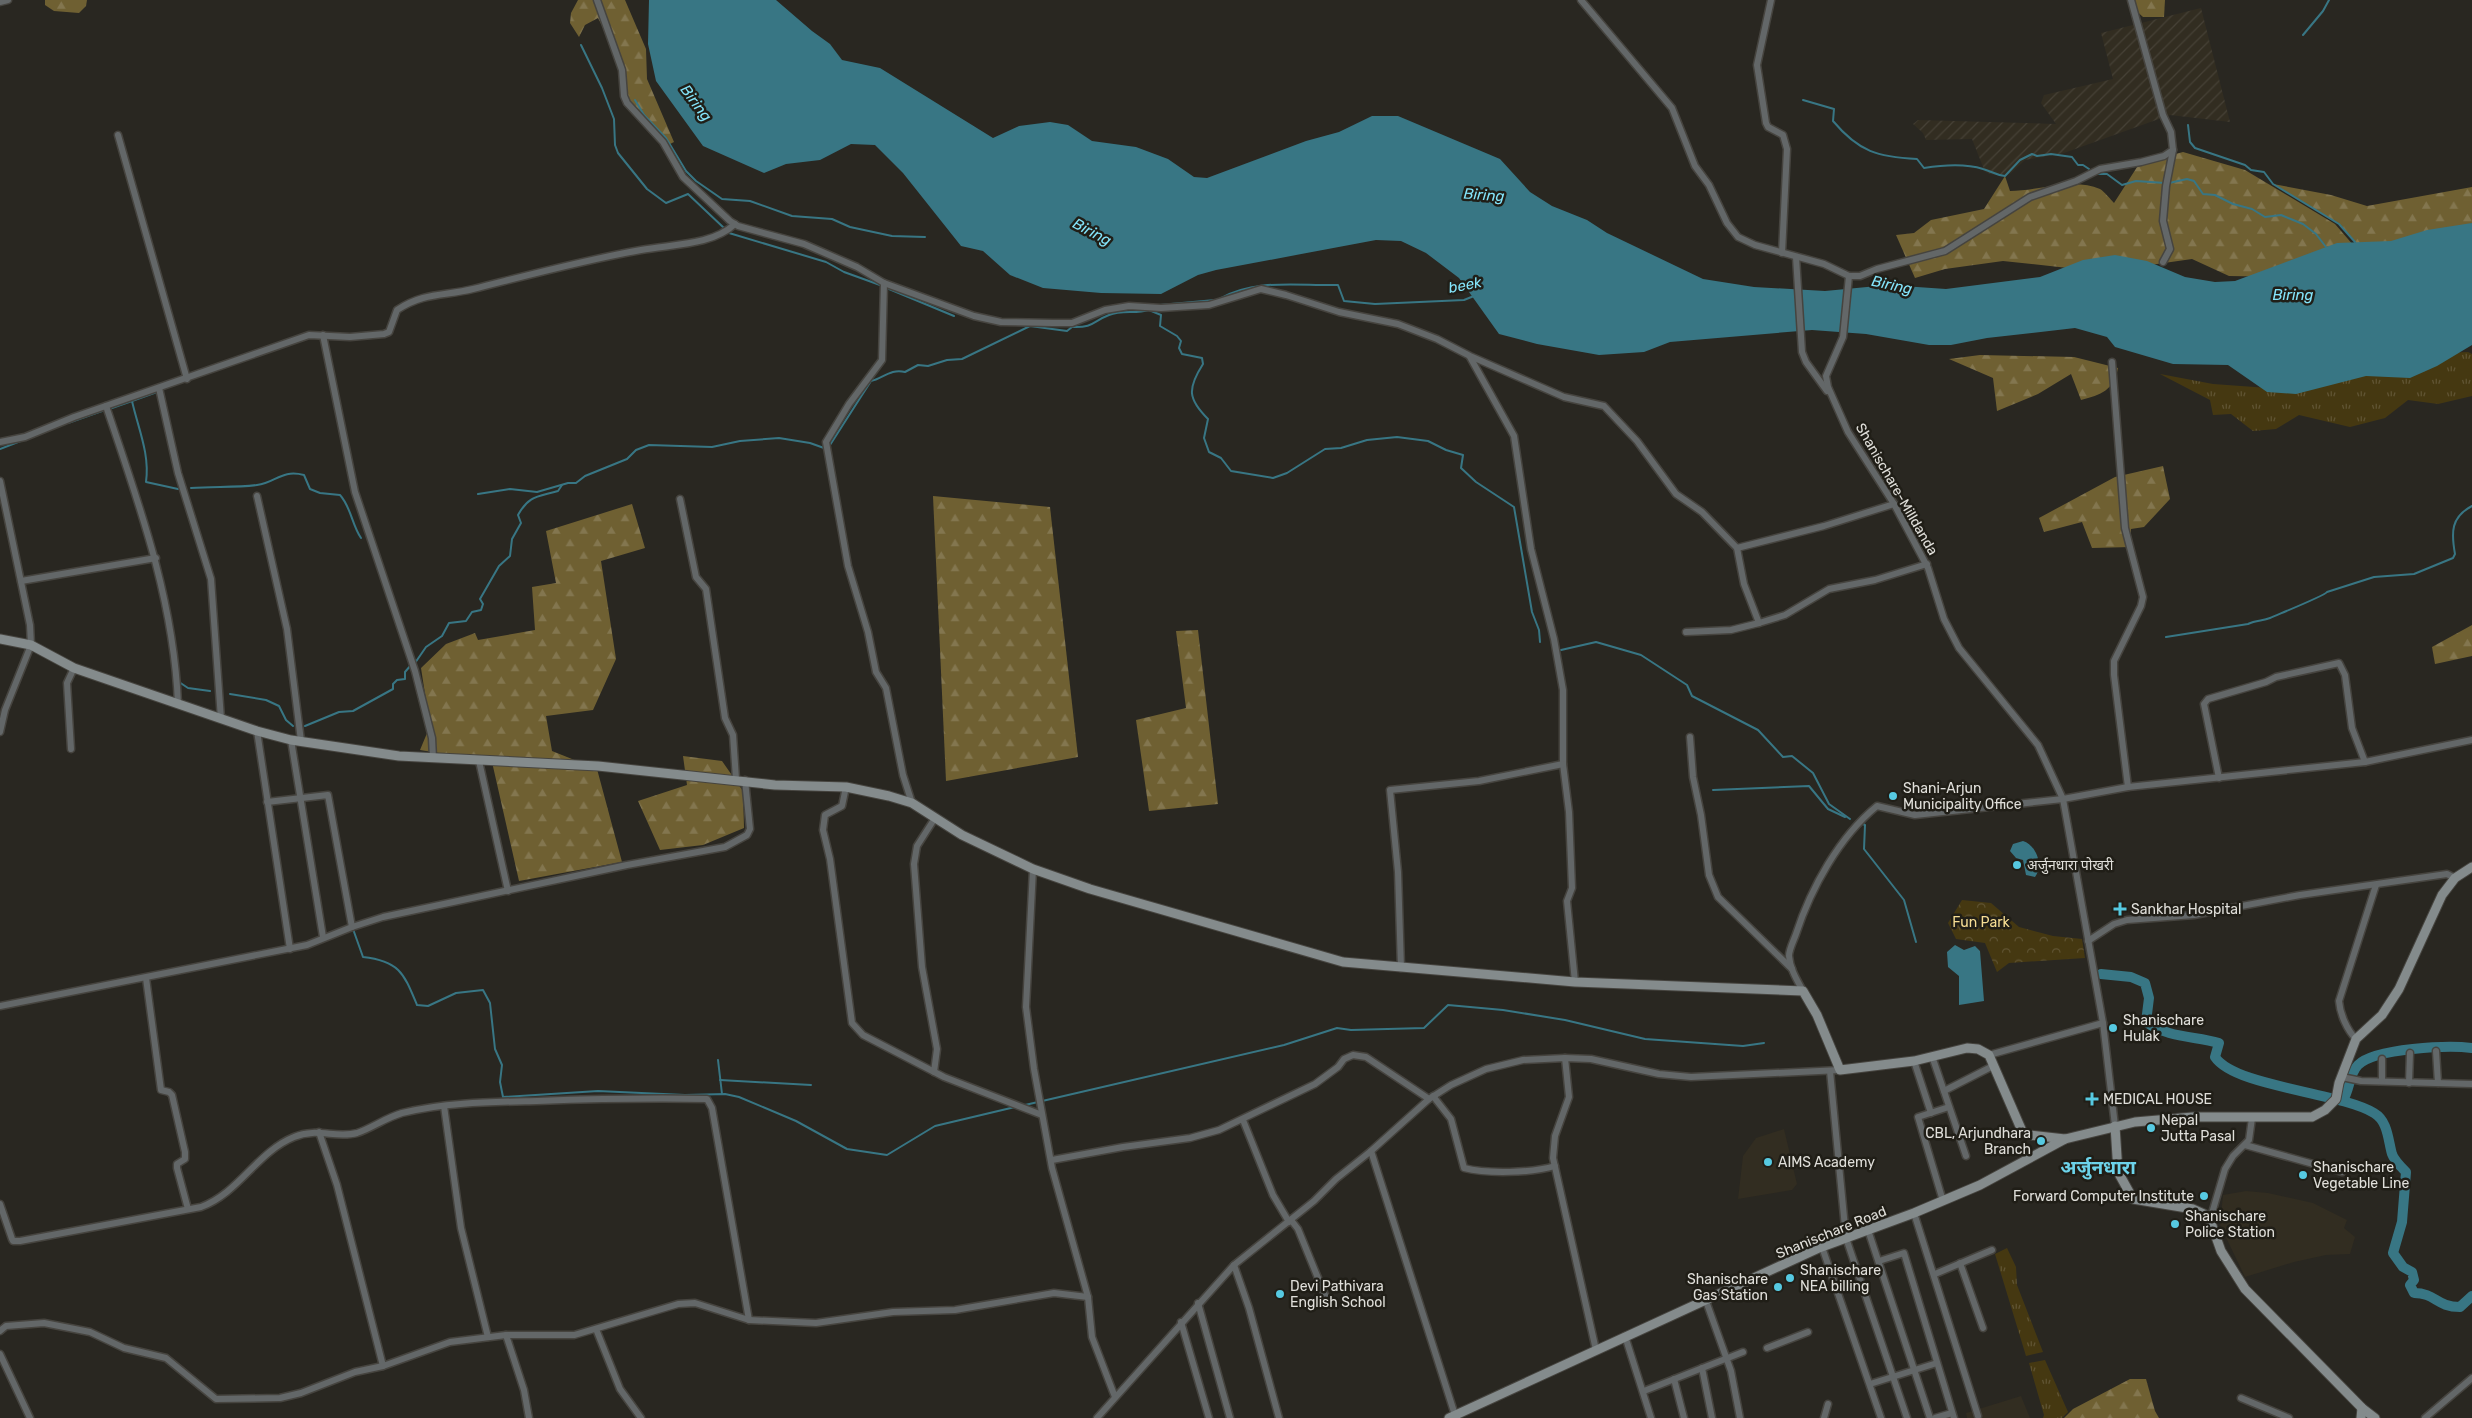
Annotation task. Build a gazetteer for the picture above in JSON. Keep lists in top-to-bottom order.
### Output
{
  "streets": {
    "street": ["Shanischare-Milldanda", "Shanischare Road"]
  },
  "crossings": [
    ["Shanischare-Milldanda", "Shanischare Road"]
  ],
  "districts": ["अर्जुनधारा"],
  "water": ["Biring", "beek"],
  "parks": ["Fun Park"],
  "places": {
    "other": [
      "Shani-Arjun Municipality Office",
      "अर्जुनधारा पोखरी",
      "Shanischare Hulak",
      "Nepal Jutta Pasal",
      "CBL, Arjundhara Branch",
      "AIMS Academy",
      "Shanischare Vegetable Line",
      "Forward Computer Institute",
      "Shanischare Police Station",
      "Shanischare NEA billing",
      "Shanischare Gas Station",
      "Devi Pathivara English School"
    ],
    "health": ["Sankhar Hospital", "MEDICAL HOUSE"]
  }
}
